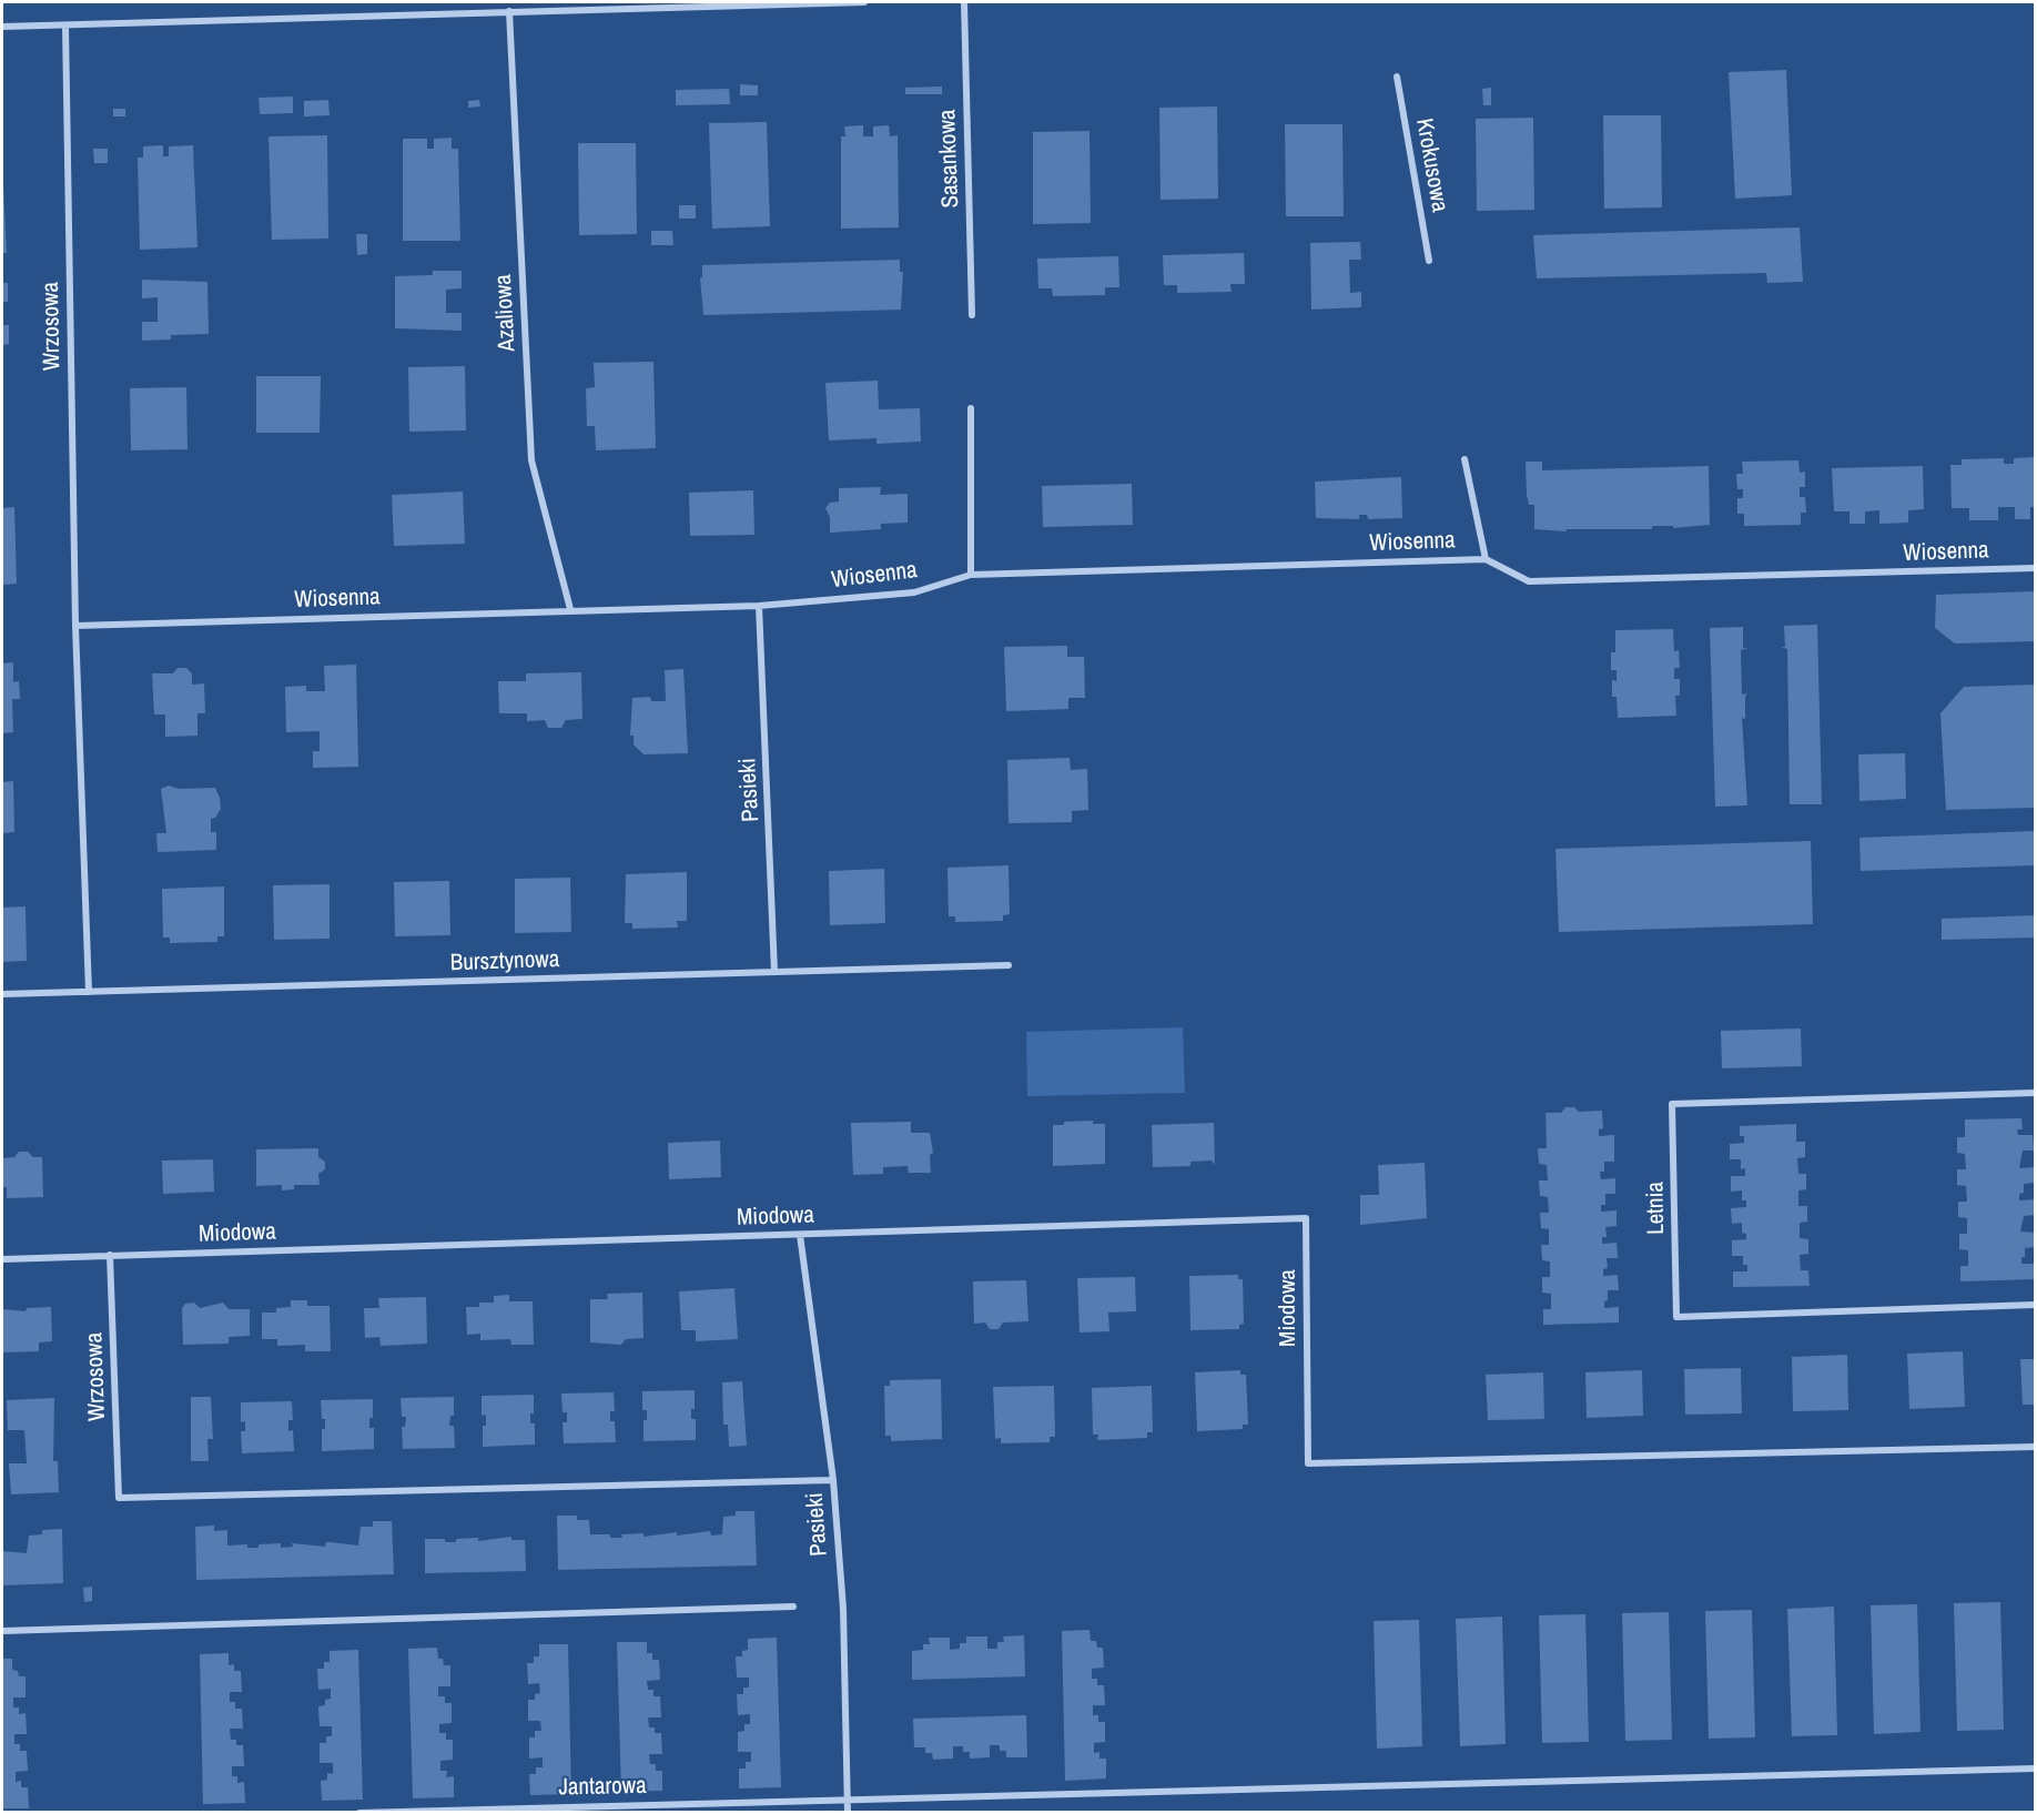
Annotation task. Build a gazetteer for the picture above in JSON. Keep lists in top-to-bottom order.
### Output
{
  "streets": {
    "street": [
      "Sasankowa",
      "Krokusowa",
      "Azaliowa",
      "Wrzosowa",
      "Wiosenna",
      "Pasieki",
      "Bursztynowa",
      "Letnia",
      "Miodowa",
      "Jantarowa"
    ]
  },
  "crossings": [
    ["Azaliowa", "Wiosenna"],
    ["Wrzosowa", "Wiosenna"],
    ["Wrzosowa", "Pasieki"],
    ["Wrzosowa", "Miodowa"],
    ["Wiosenna", "Pasieki"],
    ["Pasieki", "Bursztynowa"],
    ["Pasieki", "Miodowa"],
    ["Pasieki", "Jantarowa"]
  ]
}
